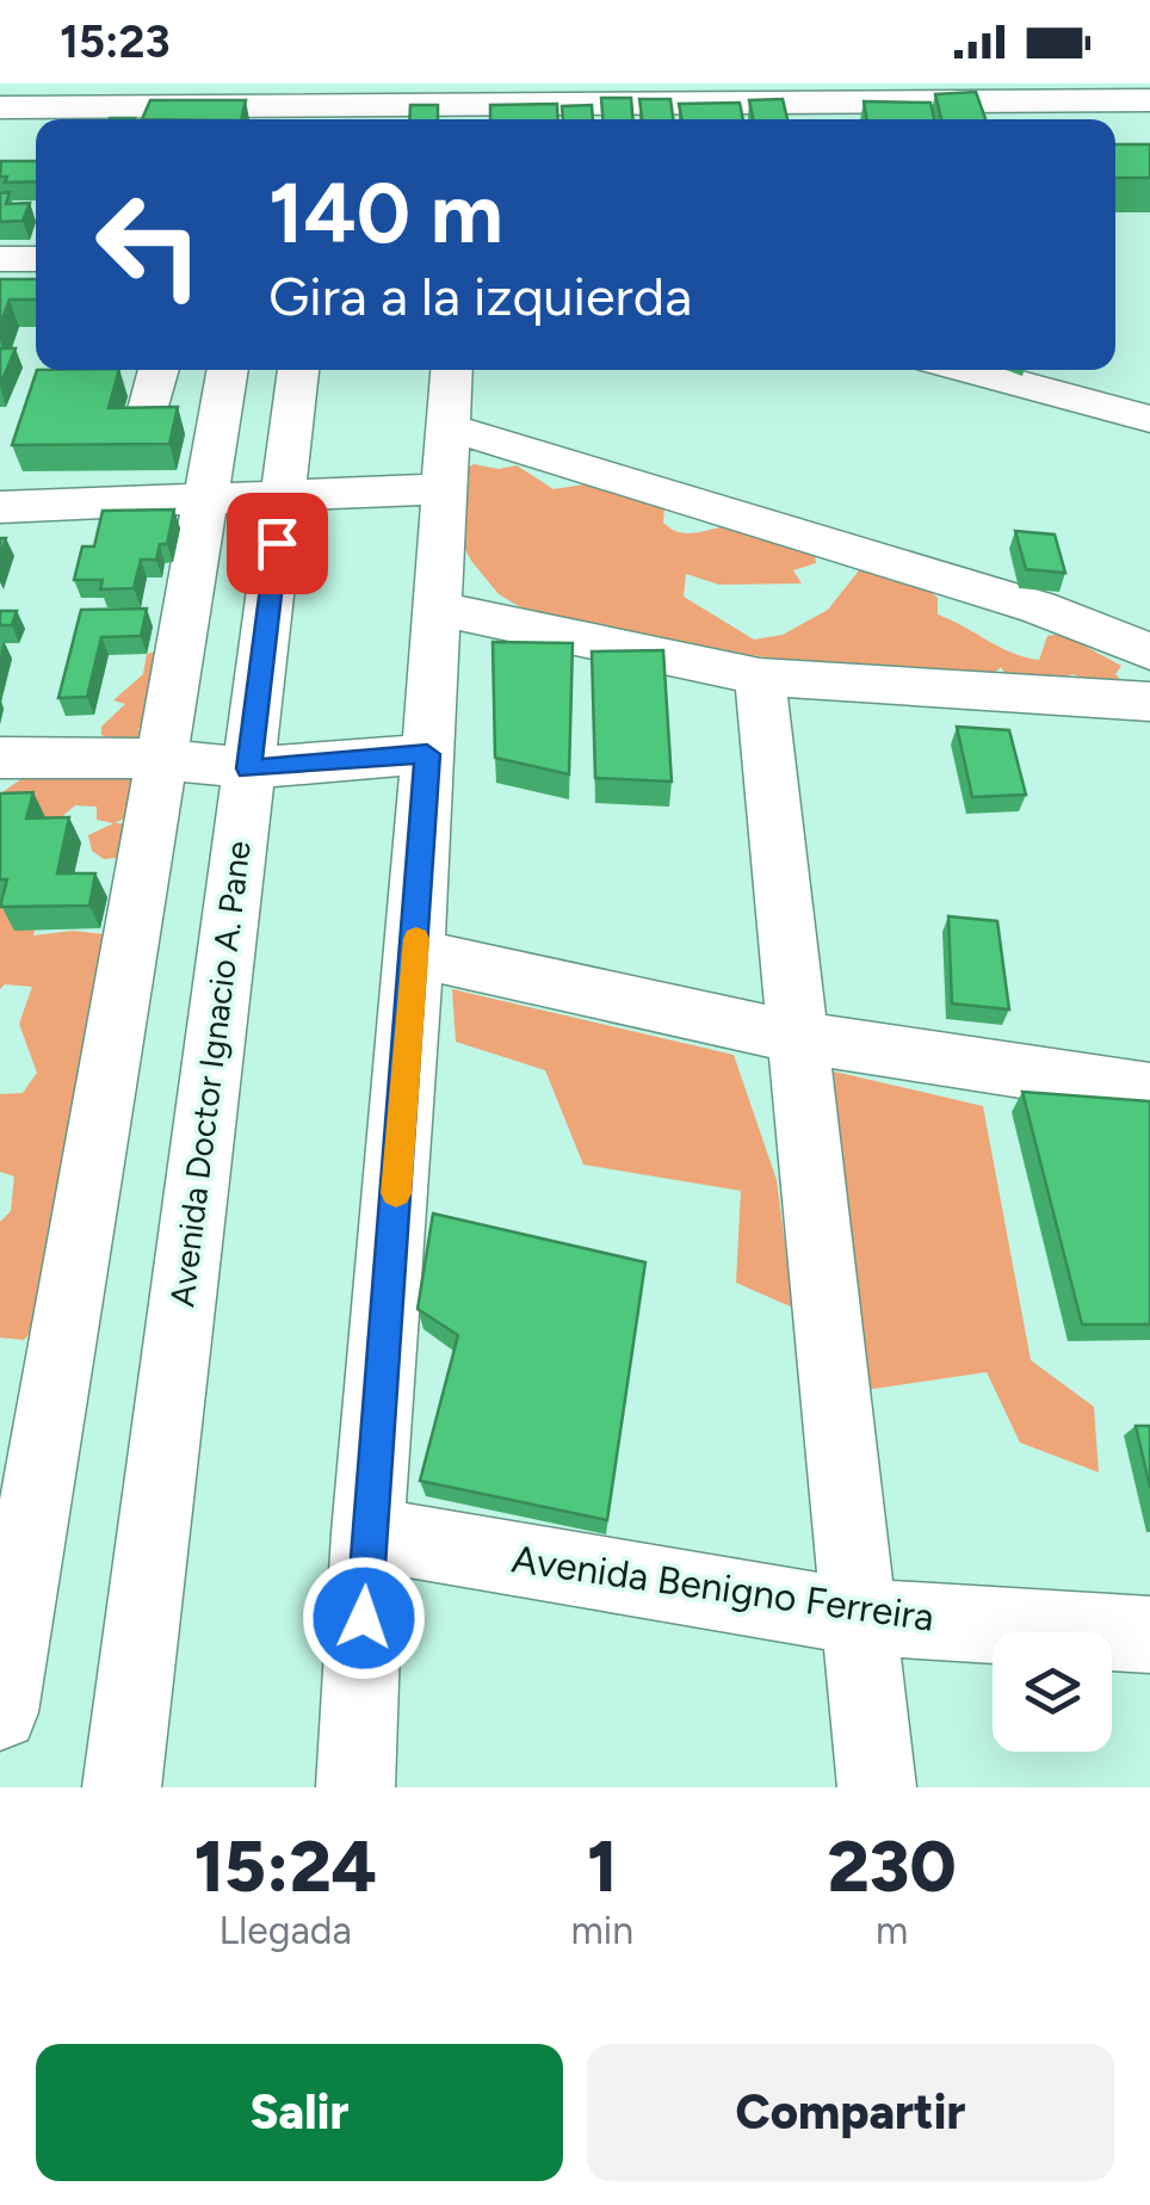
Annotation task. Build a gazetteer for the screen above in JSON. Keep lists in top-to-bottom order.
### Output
{
  "streets": {
    "street": ["Avenida Doctor Ignacio A. Pane", "Avenida Benigno Ferreira"]
  },
  "page": {
    "status": "15:23",
    "turn": ["140 m", "Gira a la izquierda"],
    "eta": [
      "15:24",
      "Llegada",
      "1",
      "min",
      "230",
      "m"
    ],
    "buttons": ["Salir", "Compartir"]
  }
}
